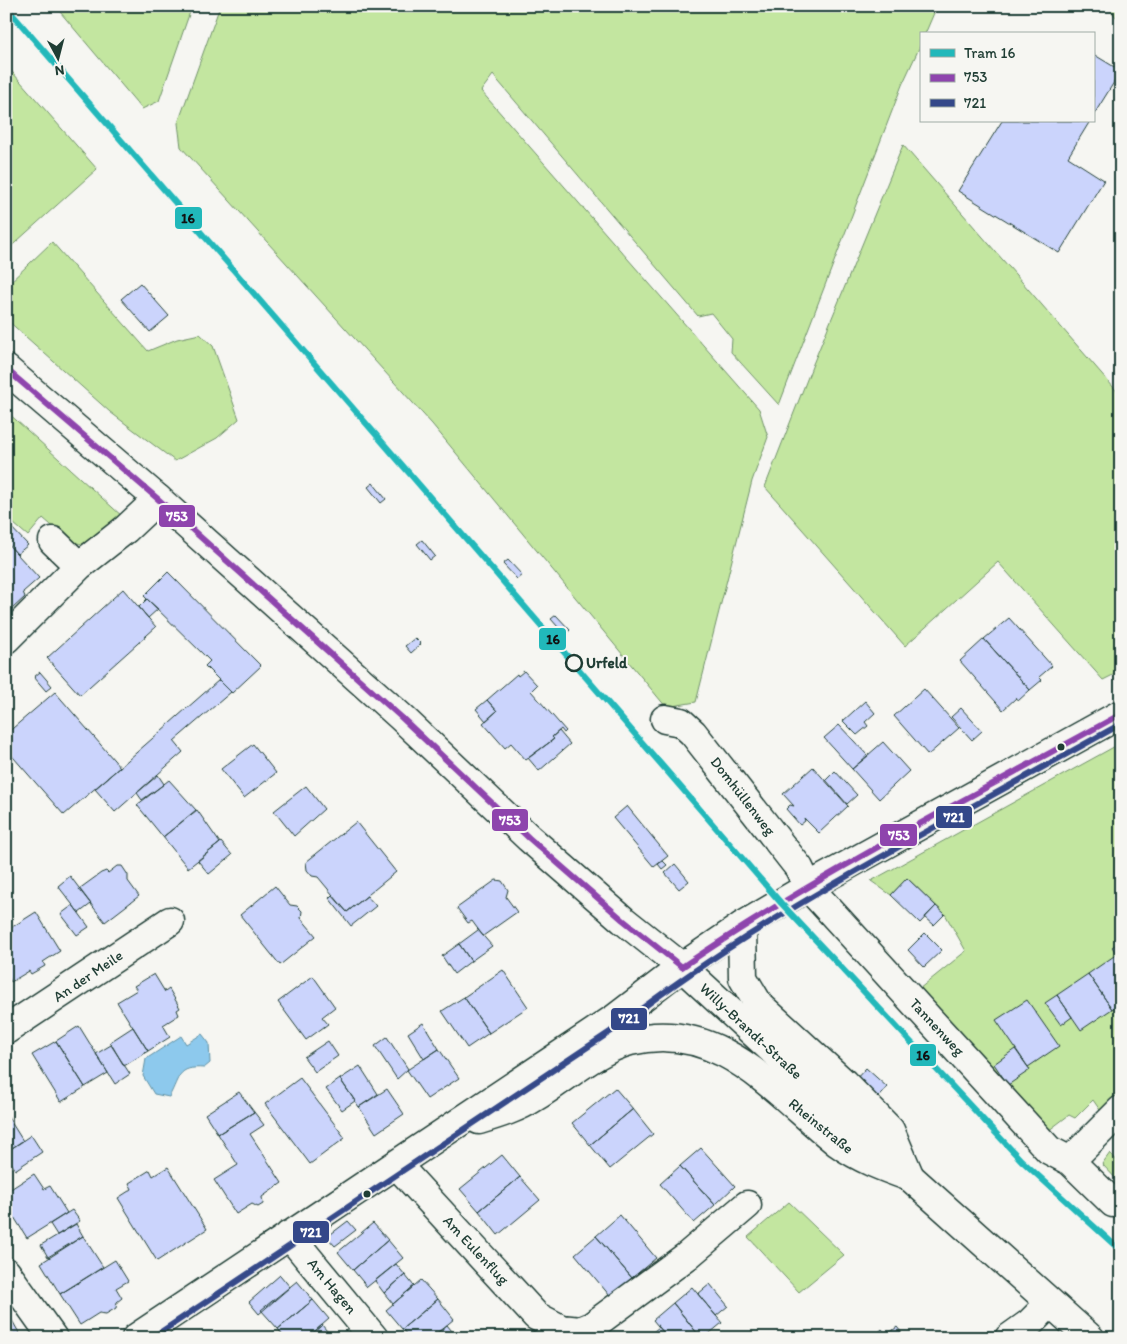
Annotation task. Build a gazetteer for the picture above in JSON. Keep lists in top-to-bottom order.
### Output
{
  "streets": {
    "street": [
      "Domhüllenweg",
      "An der Meile",
      "Tannenweg",
      "Willy-Brandt-Straße",
      "Rheinstraße",
      "Am Eulenflug",
      "Am Hagen"
    ]
  },
  "crossings": [
    ["Domhüllenweg", "Tannenweg"],
    ["Domhüllenweg", "Rheinstraße"],
    ["Tannenweg", "Rheinstraße"],
    ["Willy-Brandt-Straße", "Rheinstraße"],
    ["Rheinstraße", "Am Eulenflug"],
    ["Rheinstraße", "Am Hagen"]
  ],
  "places": ["Urfeld"],
  "lines": ["tram line 16", "transit line 753", "transit line 721"],
  "legend": ["Tram 16", "753", "721"],
  "north": "bottom"
}
